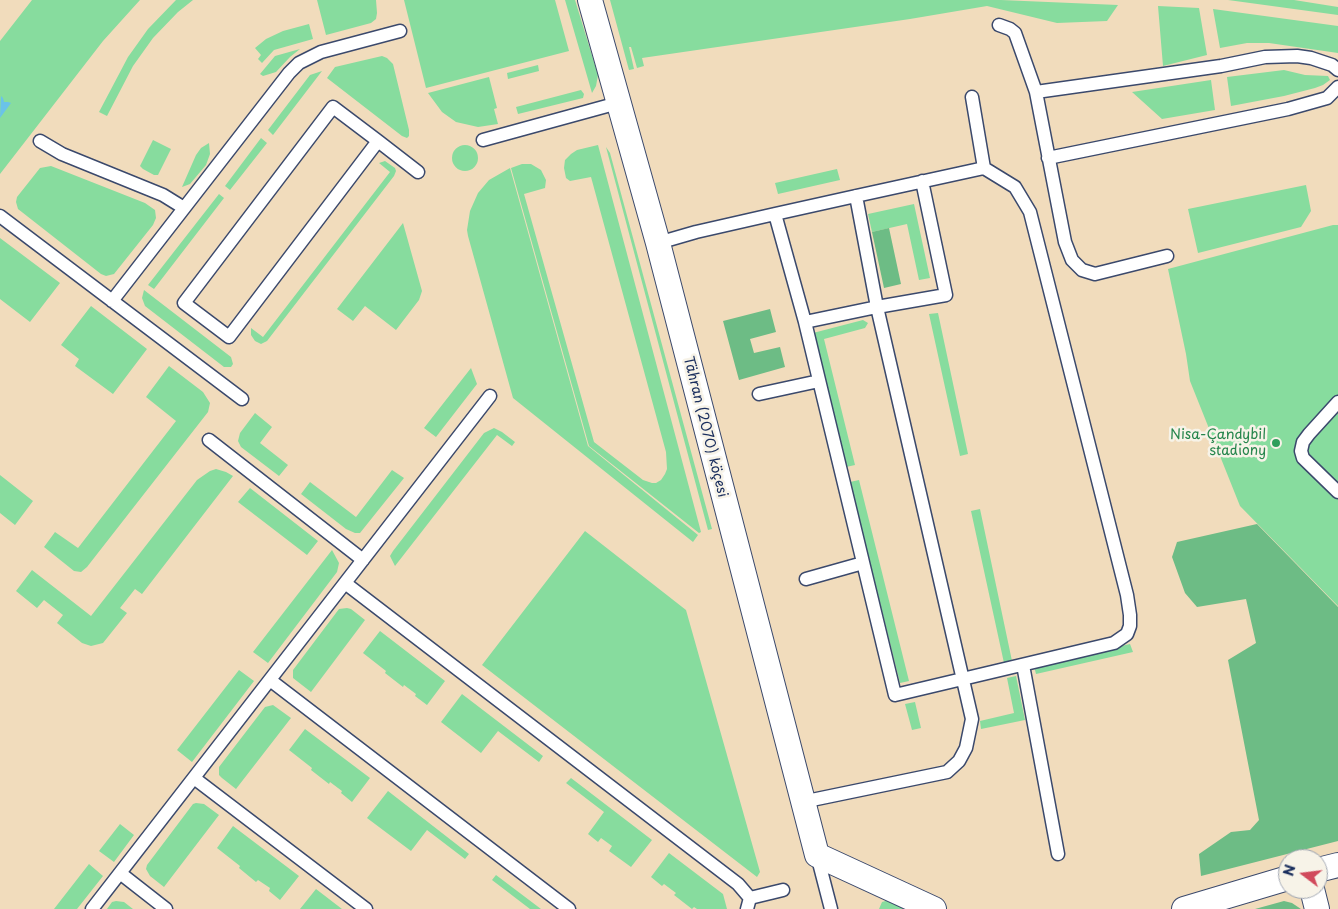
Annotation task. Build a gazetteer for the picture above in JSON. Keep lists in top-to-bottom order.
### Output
{
  "streets": {
    "street": ["Tähran (2070) köçesi"]
  },
  "places": ["Nisa-Çandybil stadiony"],
  "north": "left"
}
